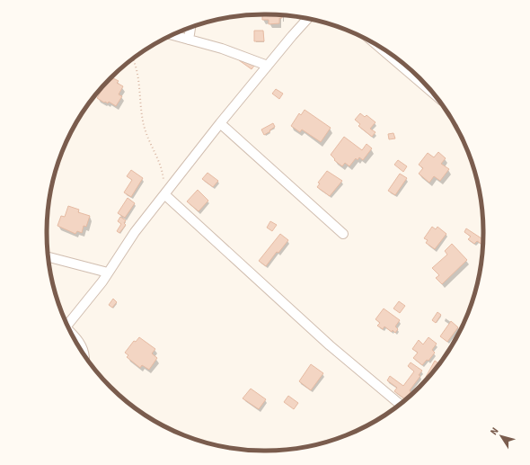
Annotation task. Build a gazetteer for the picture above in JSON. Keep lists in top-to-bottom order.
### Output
{
  "north": "top left"
}
